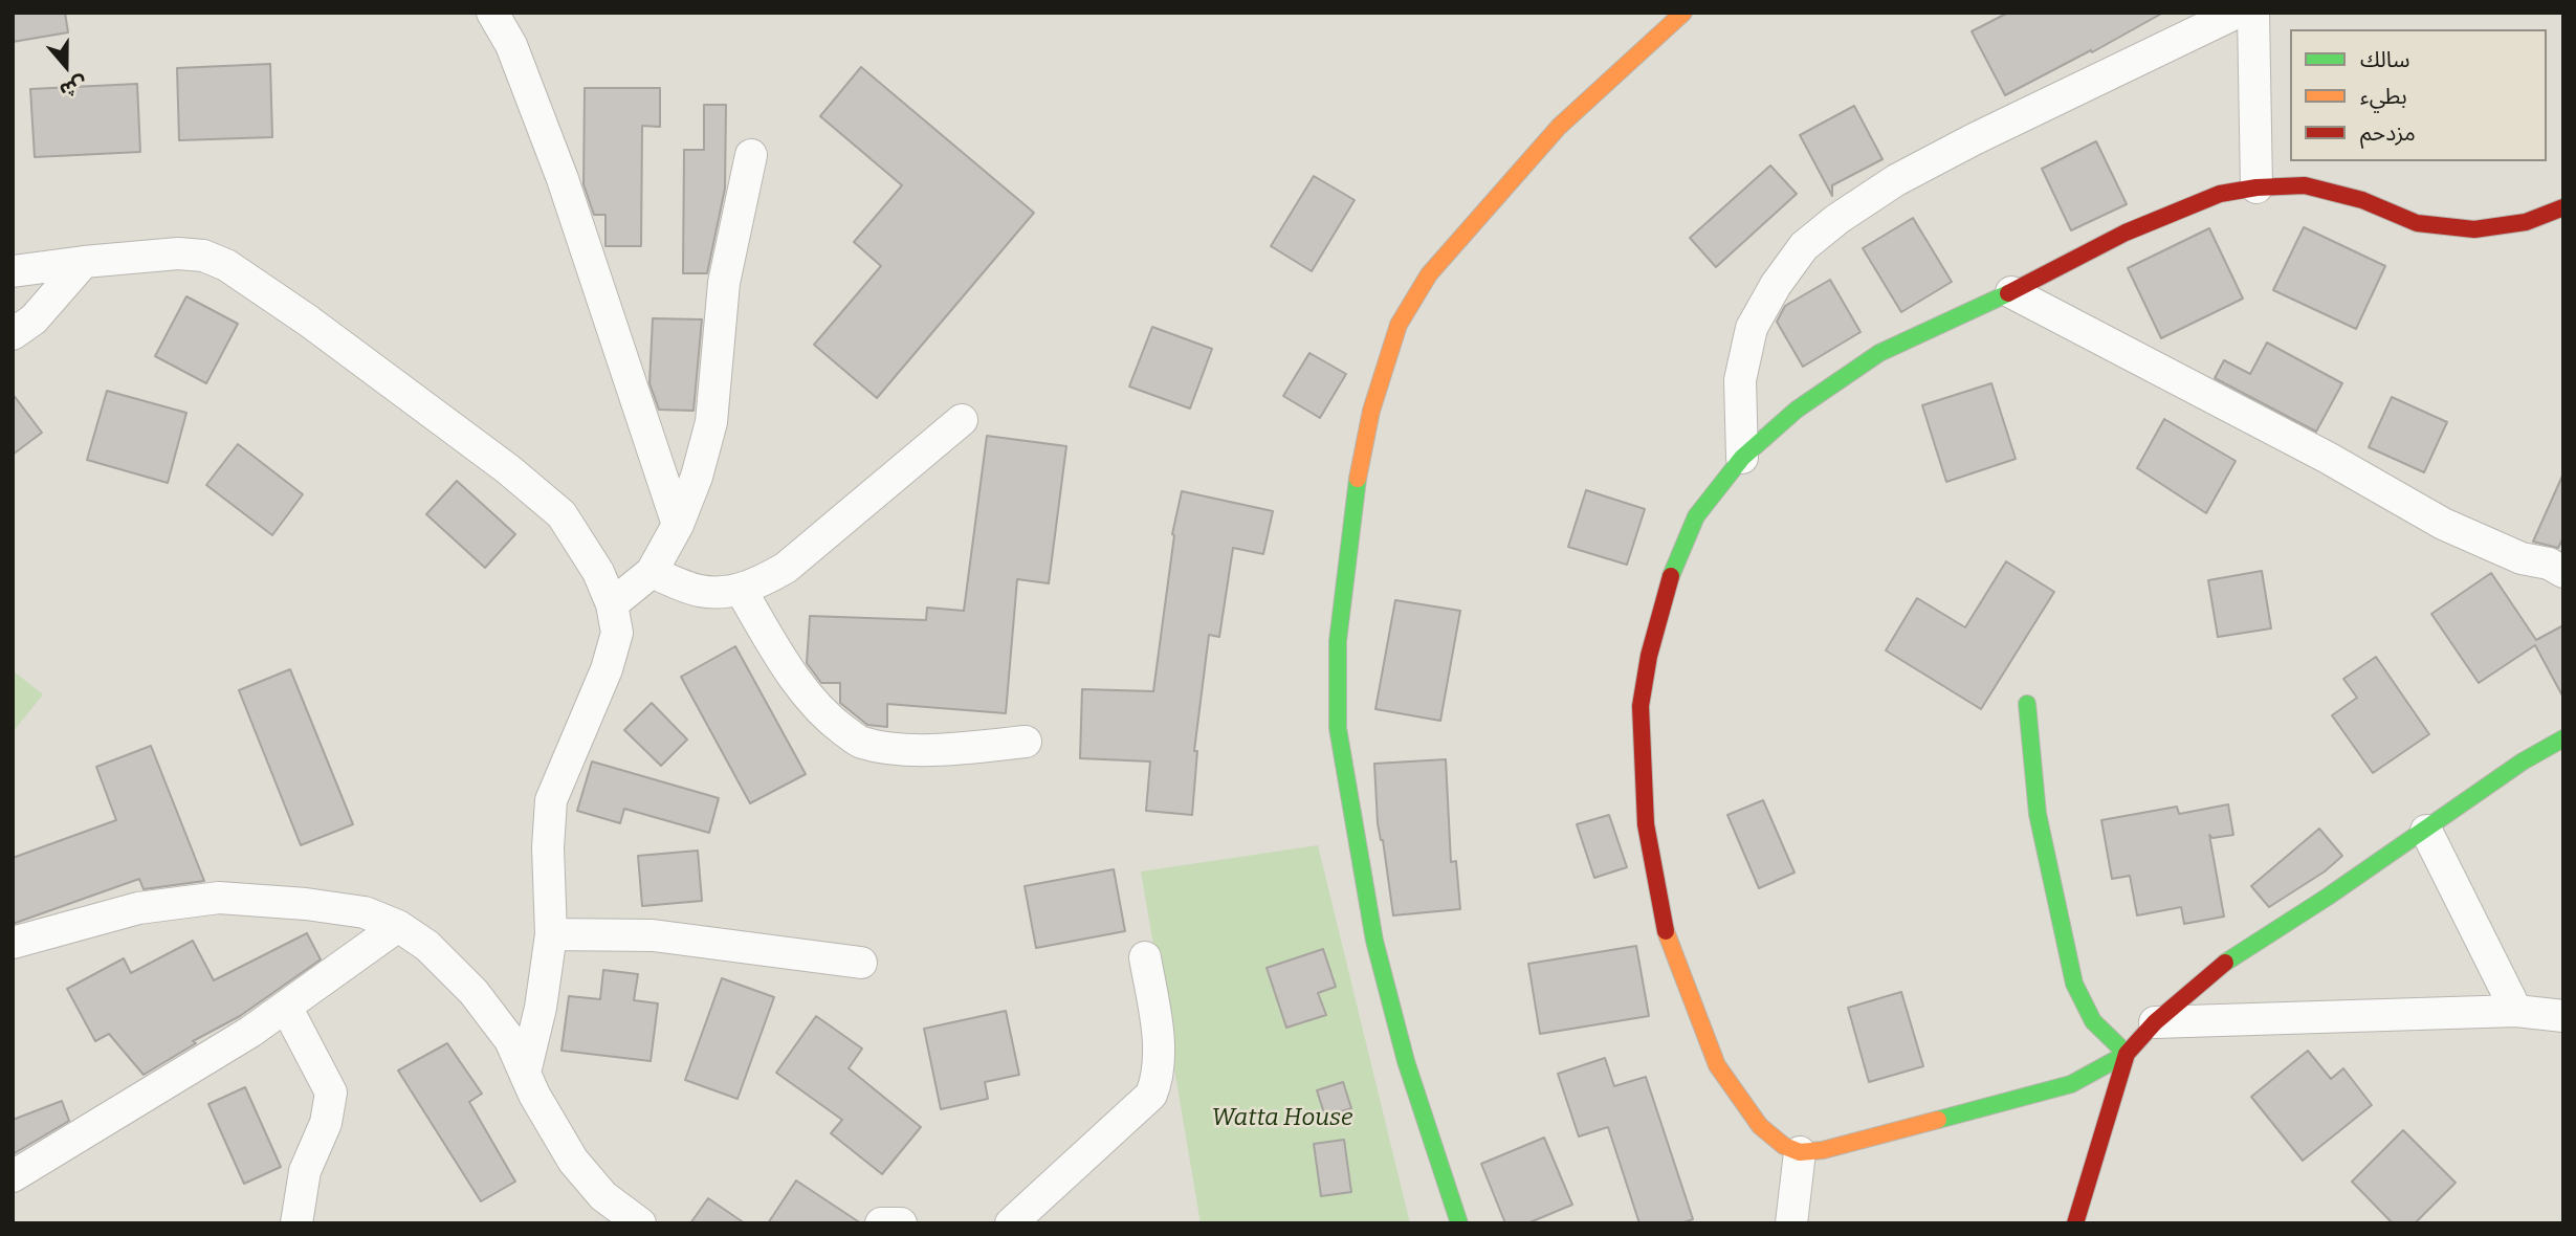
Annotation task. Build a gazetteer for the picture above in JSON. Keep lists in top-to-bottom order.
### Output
{
  "parks": ["Watta House"],
  "legend": ["سالك", "بطيء", "مزدحم"],
  "north": "bottom"
}
